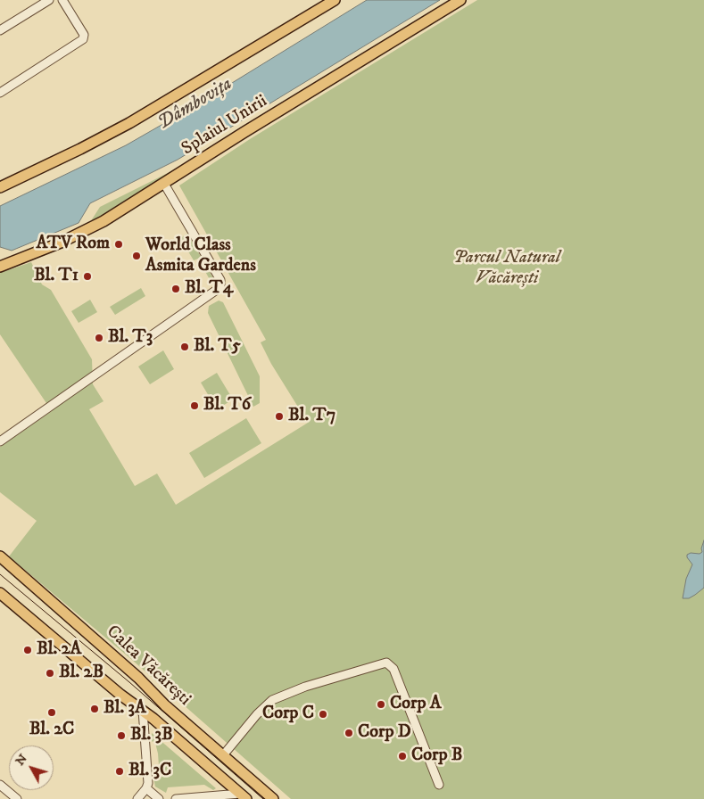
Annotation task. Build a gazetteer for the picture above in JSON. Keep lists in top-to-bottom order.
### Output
{
  "streets": {
    "main road": ["Splaiul Unirii", "Calea Văcărești"]
  },
  "water": ["Dâmbovița"],
  "parks": ["Parcul Natural Văcărești"],
  "places": [
    "ATV Rom",
    "World Class Asmita Gardens",
    "Bl. T1",
    "Bl. T4",
    "Bl. T3",
    "Bl. T5",
    "Bl. T6",
    "Bl. T7",
    "Bl. 2A",
    "Bl. 2B",
    "Corp A",
    "Bl. 3A",
    "Bl. 2C",
    "Corp C",
    "Corp D",
    "Bl. 3B",
    "Corp B",
    "Bl. 3C"
  ],
  "north": "top left"
}
